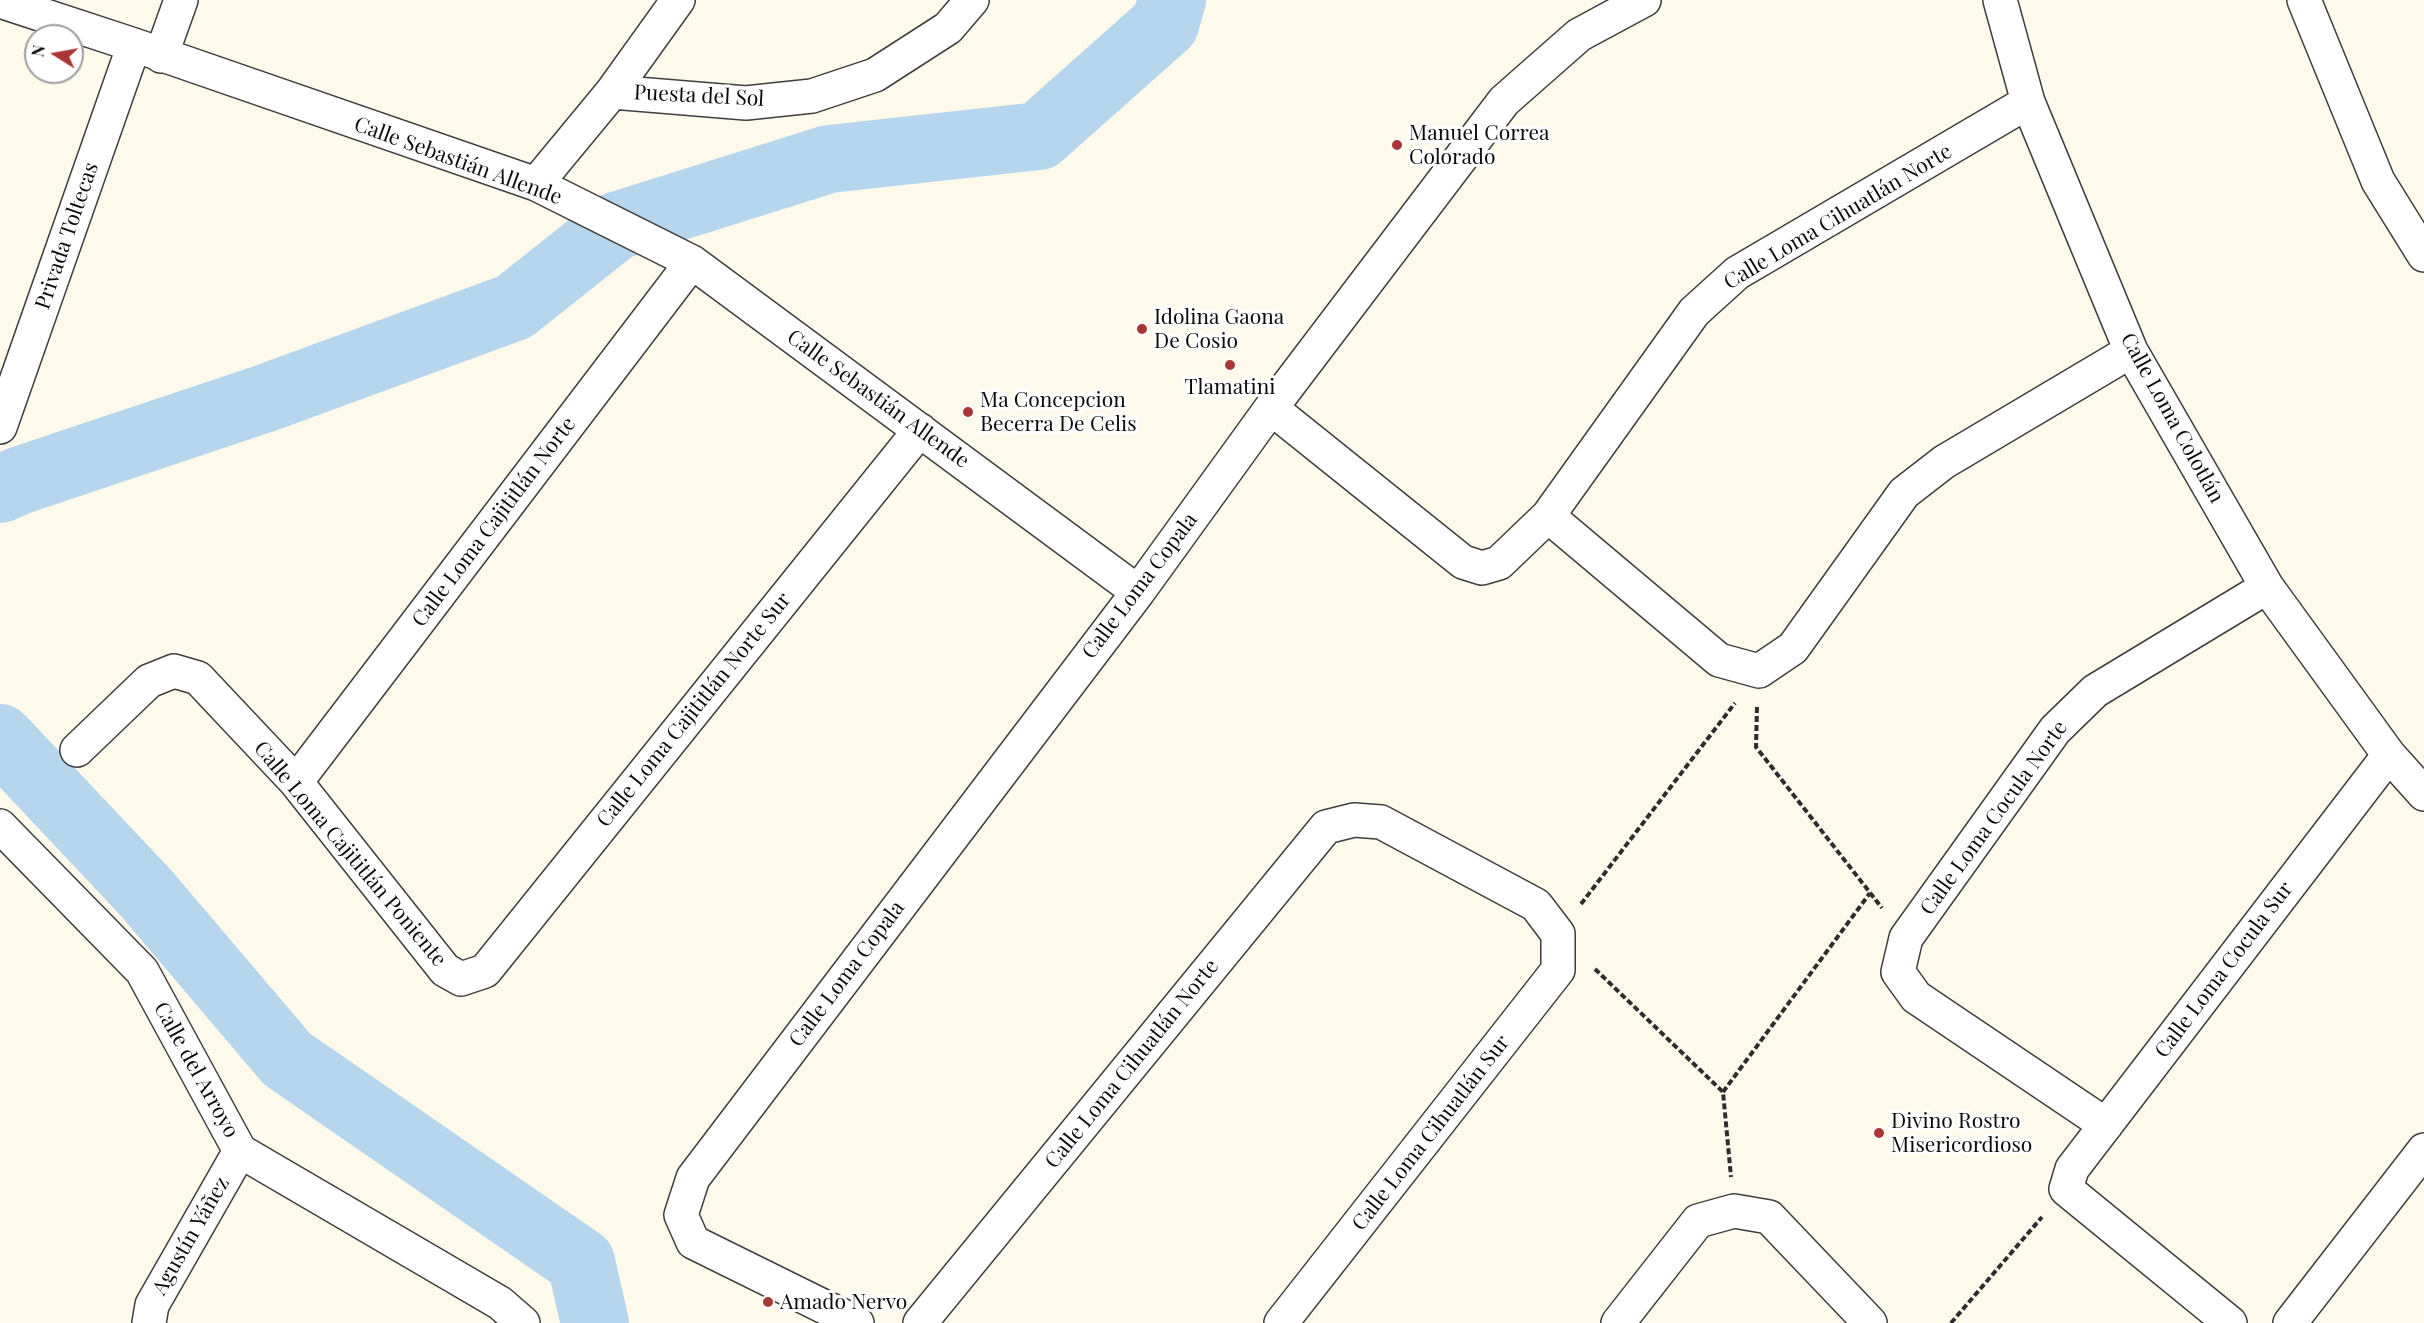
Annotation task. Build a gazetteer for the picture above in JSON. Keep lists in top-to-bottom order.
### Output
{
  "streets": {
    "street": [
      "Puesta del Sol",
      "Calle Sebastián Allende",
      "Calle Loma Cihuatlán Norte",
      "Privada Toltecas",
      "Calle Loma Colotlán",
      "Calle Loma Cajititlán Norte",
      "Calle Loma Copala",
      "Calle Loma Cajititlán Norte Sur",
      "Calle Loma Cocula Norte",
      "Calle Loma Cajititlán Poniente",
      "Calle Loma Cocula Sur",
      "Calle del Arroyo",
      "Calle Loma Cihuatlán Sur",
      "Agustín Yáñez"
    ]
  },
  "crossings": [
    ["Calle Sebastián Allende", "Privada Toltecas"],
    ["Calle Sebastián Allende", "Calle Loma Cajititlán Norte"],
    ["Calle Sebastián Allende", "Calle Loma Copala"],
    ["Calle Sebastián Allende", "Calle Loma Cajititlán Norte Sur"],
    ["Calle Loma Cihuatlán Norte", "Calle Loma Colotlán"],
    ["Calle Loma Cihuatlán Norte", "Calle Loma Copala"],
    ["Calle Loma Cihuatlán Norte", "Calle Loma Cihuatlán Sur"],
    ["Calle Loma Colotlán", "Calle Loma Cocula Norte"],
    ["Calle Loma Colotlán", "Calle Loma Cocula Sur"],
    ["Calle Loma Cajititlán Norte", "Calle Loma Cajititlán Poniente"],
    ["Calle Loma Cajititlán Norte Sur", "Calle Loma Cajititlán Poniente"],
    ["Calle Loma Cocula Norte", "Calle Loma Cocula Sur"],
    ["Calle del Arroyo", "Agustín Yáñez"]
  ],
  "places": [
    "Manuel Correa Colorado",
    "Idolina Gaona De Cosio",
    "Tlamatini",
    "Ma Concepcion Becerra De Celis",
    "Divino Rostro Misericordioso",
    "Amado Nervo"
  ],
  "north": "left"
}
